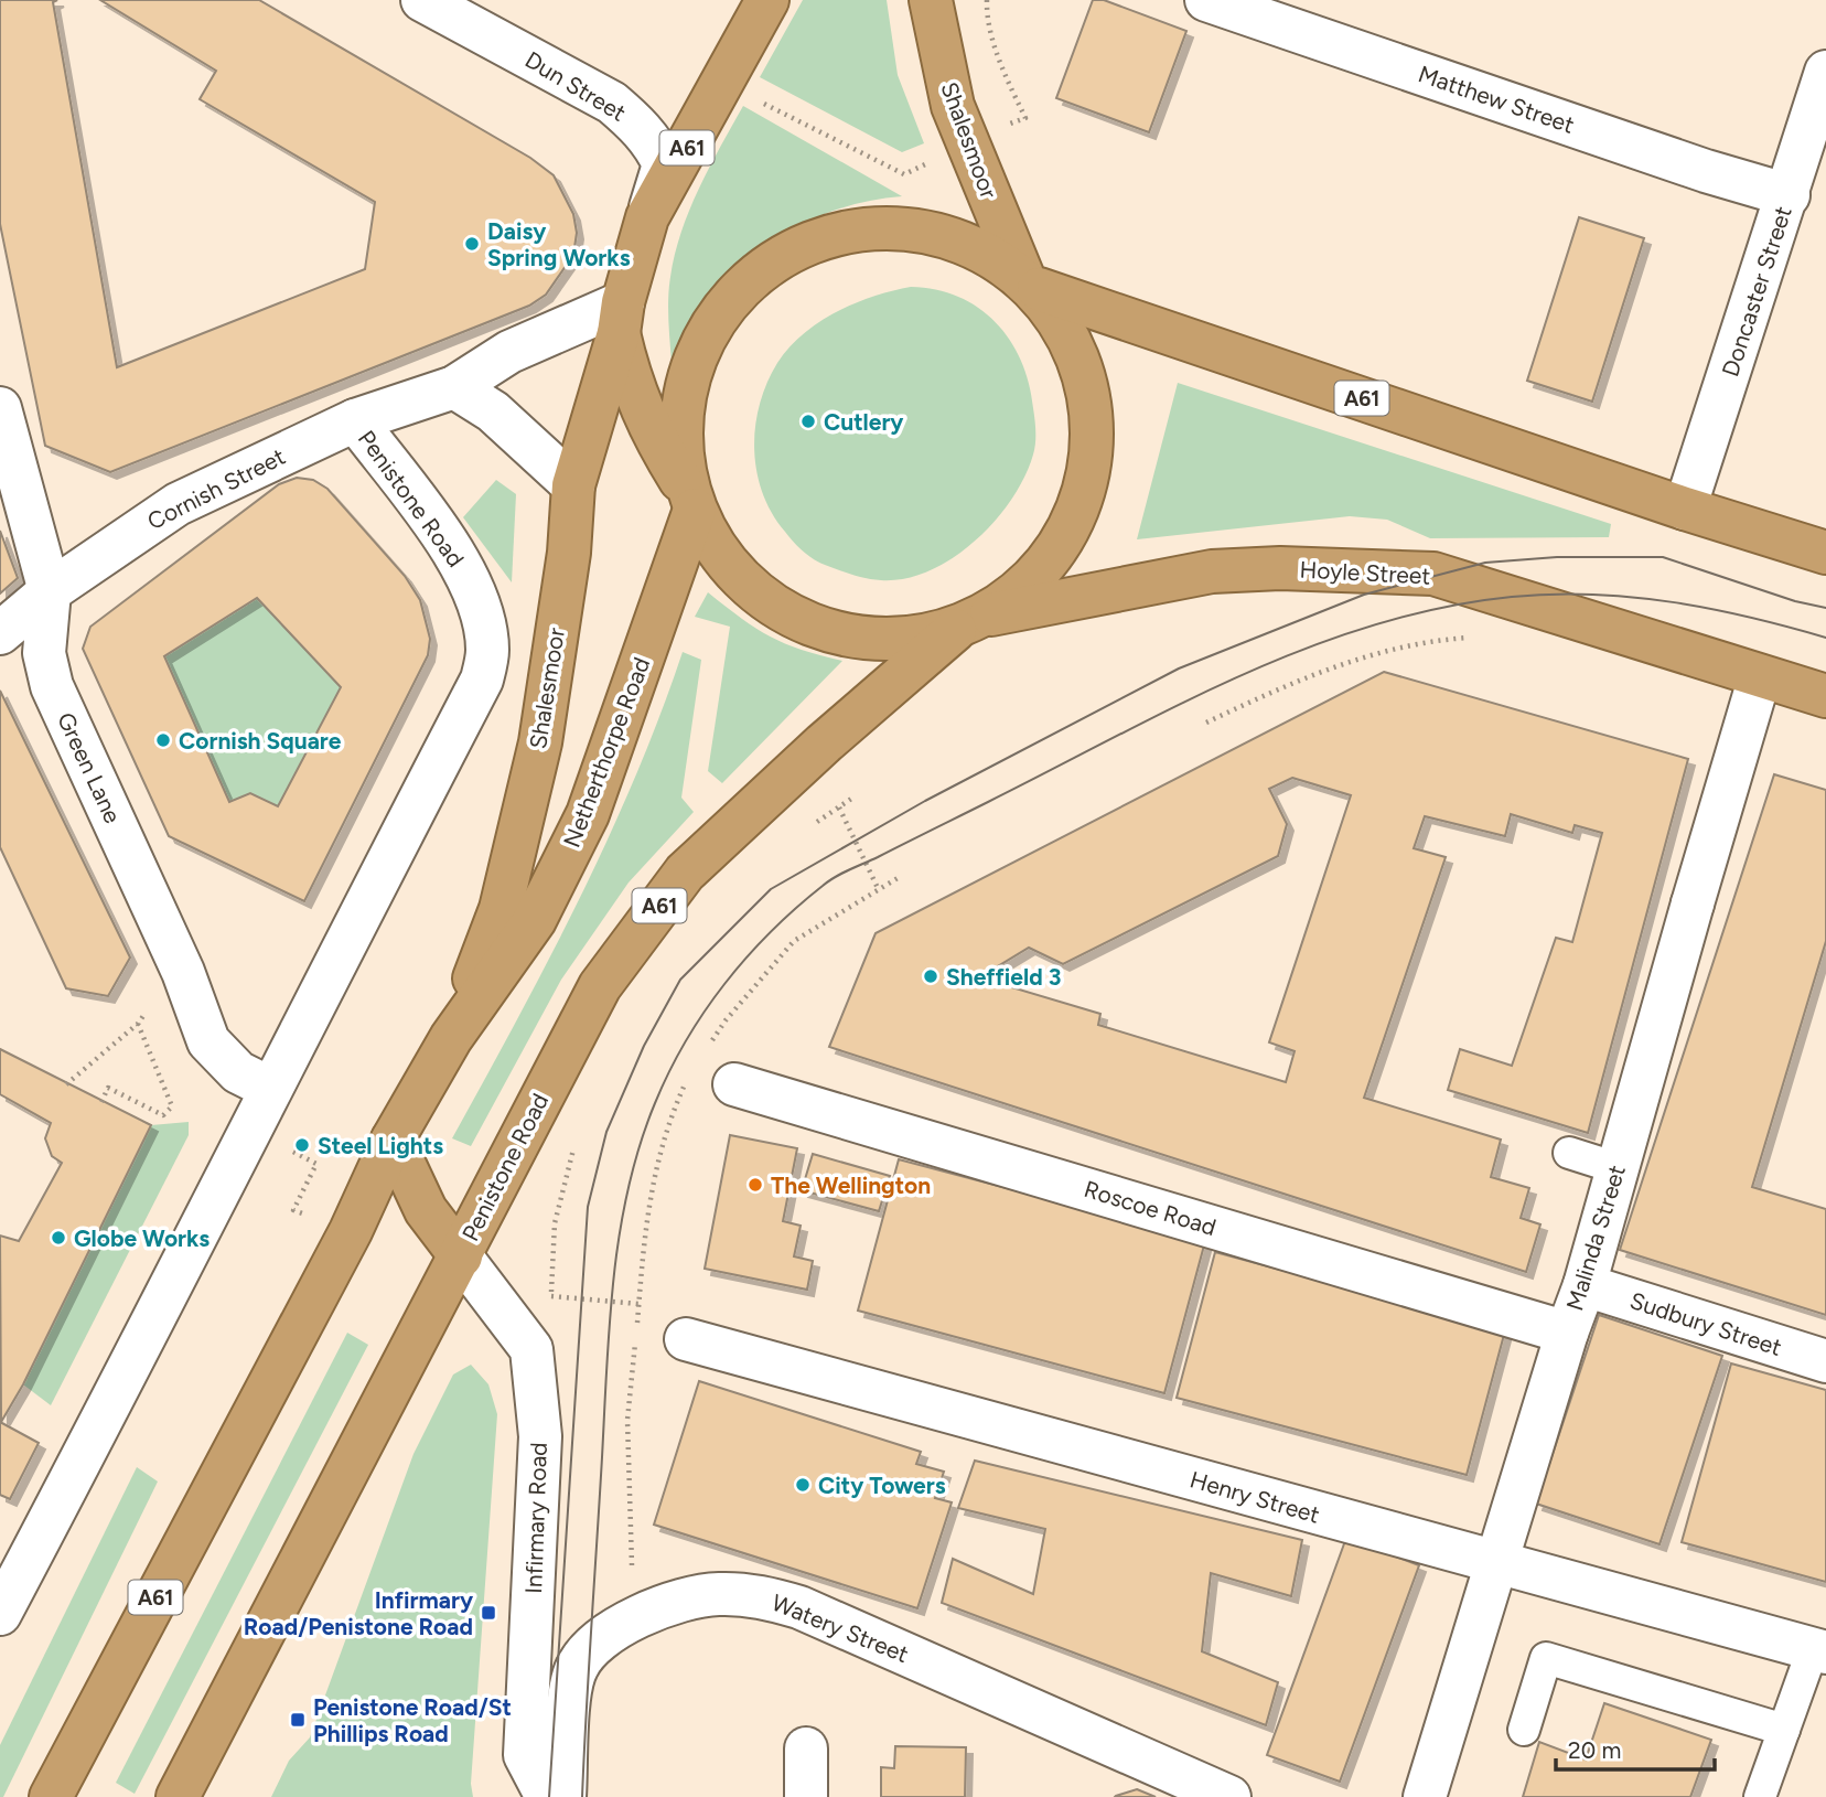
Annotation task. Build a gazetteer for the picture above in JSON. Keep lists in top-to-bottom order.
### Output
{
  "streets": {
    "highway": [
      "Shalesmoor",
      "A61",
      "Penistone Road",
      "Hoyle Street",
      "Netherthorpe Road"
    ],
    "street": [
      "Dun Street",
      "Matthew Street",
      "Doncaster Street",
      "Cornish Street",
      "Green Lane",
      "Roscoe Road",
      "Malinda Street",
      "Sudbury Street",
      "Henry Street",
      "Infirmary Road",
      "Watery Street"
    ]
  },
  "crossings": [
    ["Dun Street", "Shalesmoor"],
    ["Matthew Street", "Doncaster Street"],
    ["Shalesmoor", "A61"],
    ["Shalesmoor", "Cornish Street"],
    ["Shalesmoor", "Penistone Road"],
    ["Shalesmoor", "Hoyle Street"],
    ["Shalesmoor", "Netherthorpe Road"],
    ["A61", "Doncaster Street"],
    ["A61", "Netherthorpe Road"],
    ["Cornish Street", "Penistone Road"],
    ["Cornish Street", "Green Lane"],
    ["Penistone Road", "Hoyle Street"],
    ["Penistone Road", "Green Lane"],
    ["Penistone Road", "Infirmary Road"],
    ["Hoyle Street", "Malinda Street"],
    ["Roscoe Road", "Malinda Street"],
    ["Malinda Street", "Sudbury Street"],
    ["Malinda Street", "Henry Street"]
  ],
  "places": {
    "other": [
      "Daisy Spring Works",
      "Cutlery",
      "Cornish Square",
      "Sheffield 3",
      "Steel Lights",
      "The Wellington",
      "Globe Works",
      "City Towers"
    ],
    "transit": ["Infirmary Road/Penistone Road", "Penistone Road/St Phillips Road"]
  },
  "scale_bar": "20 m"
}
